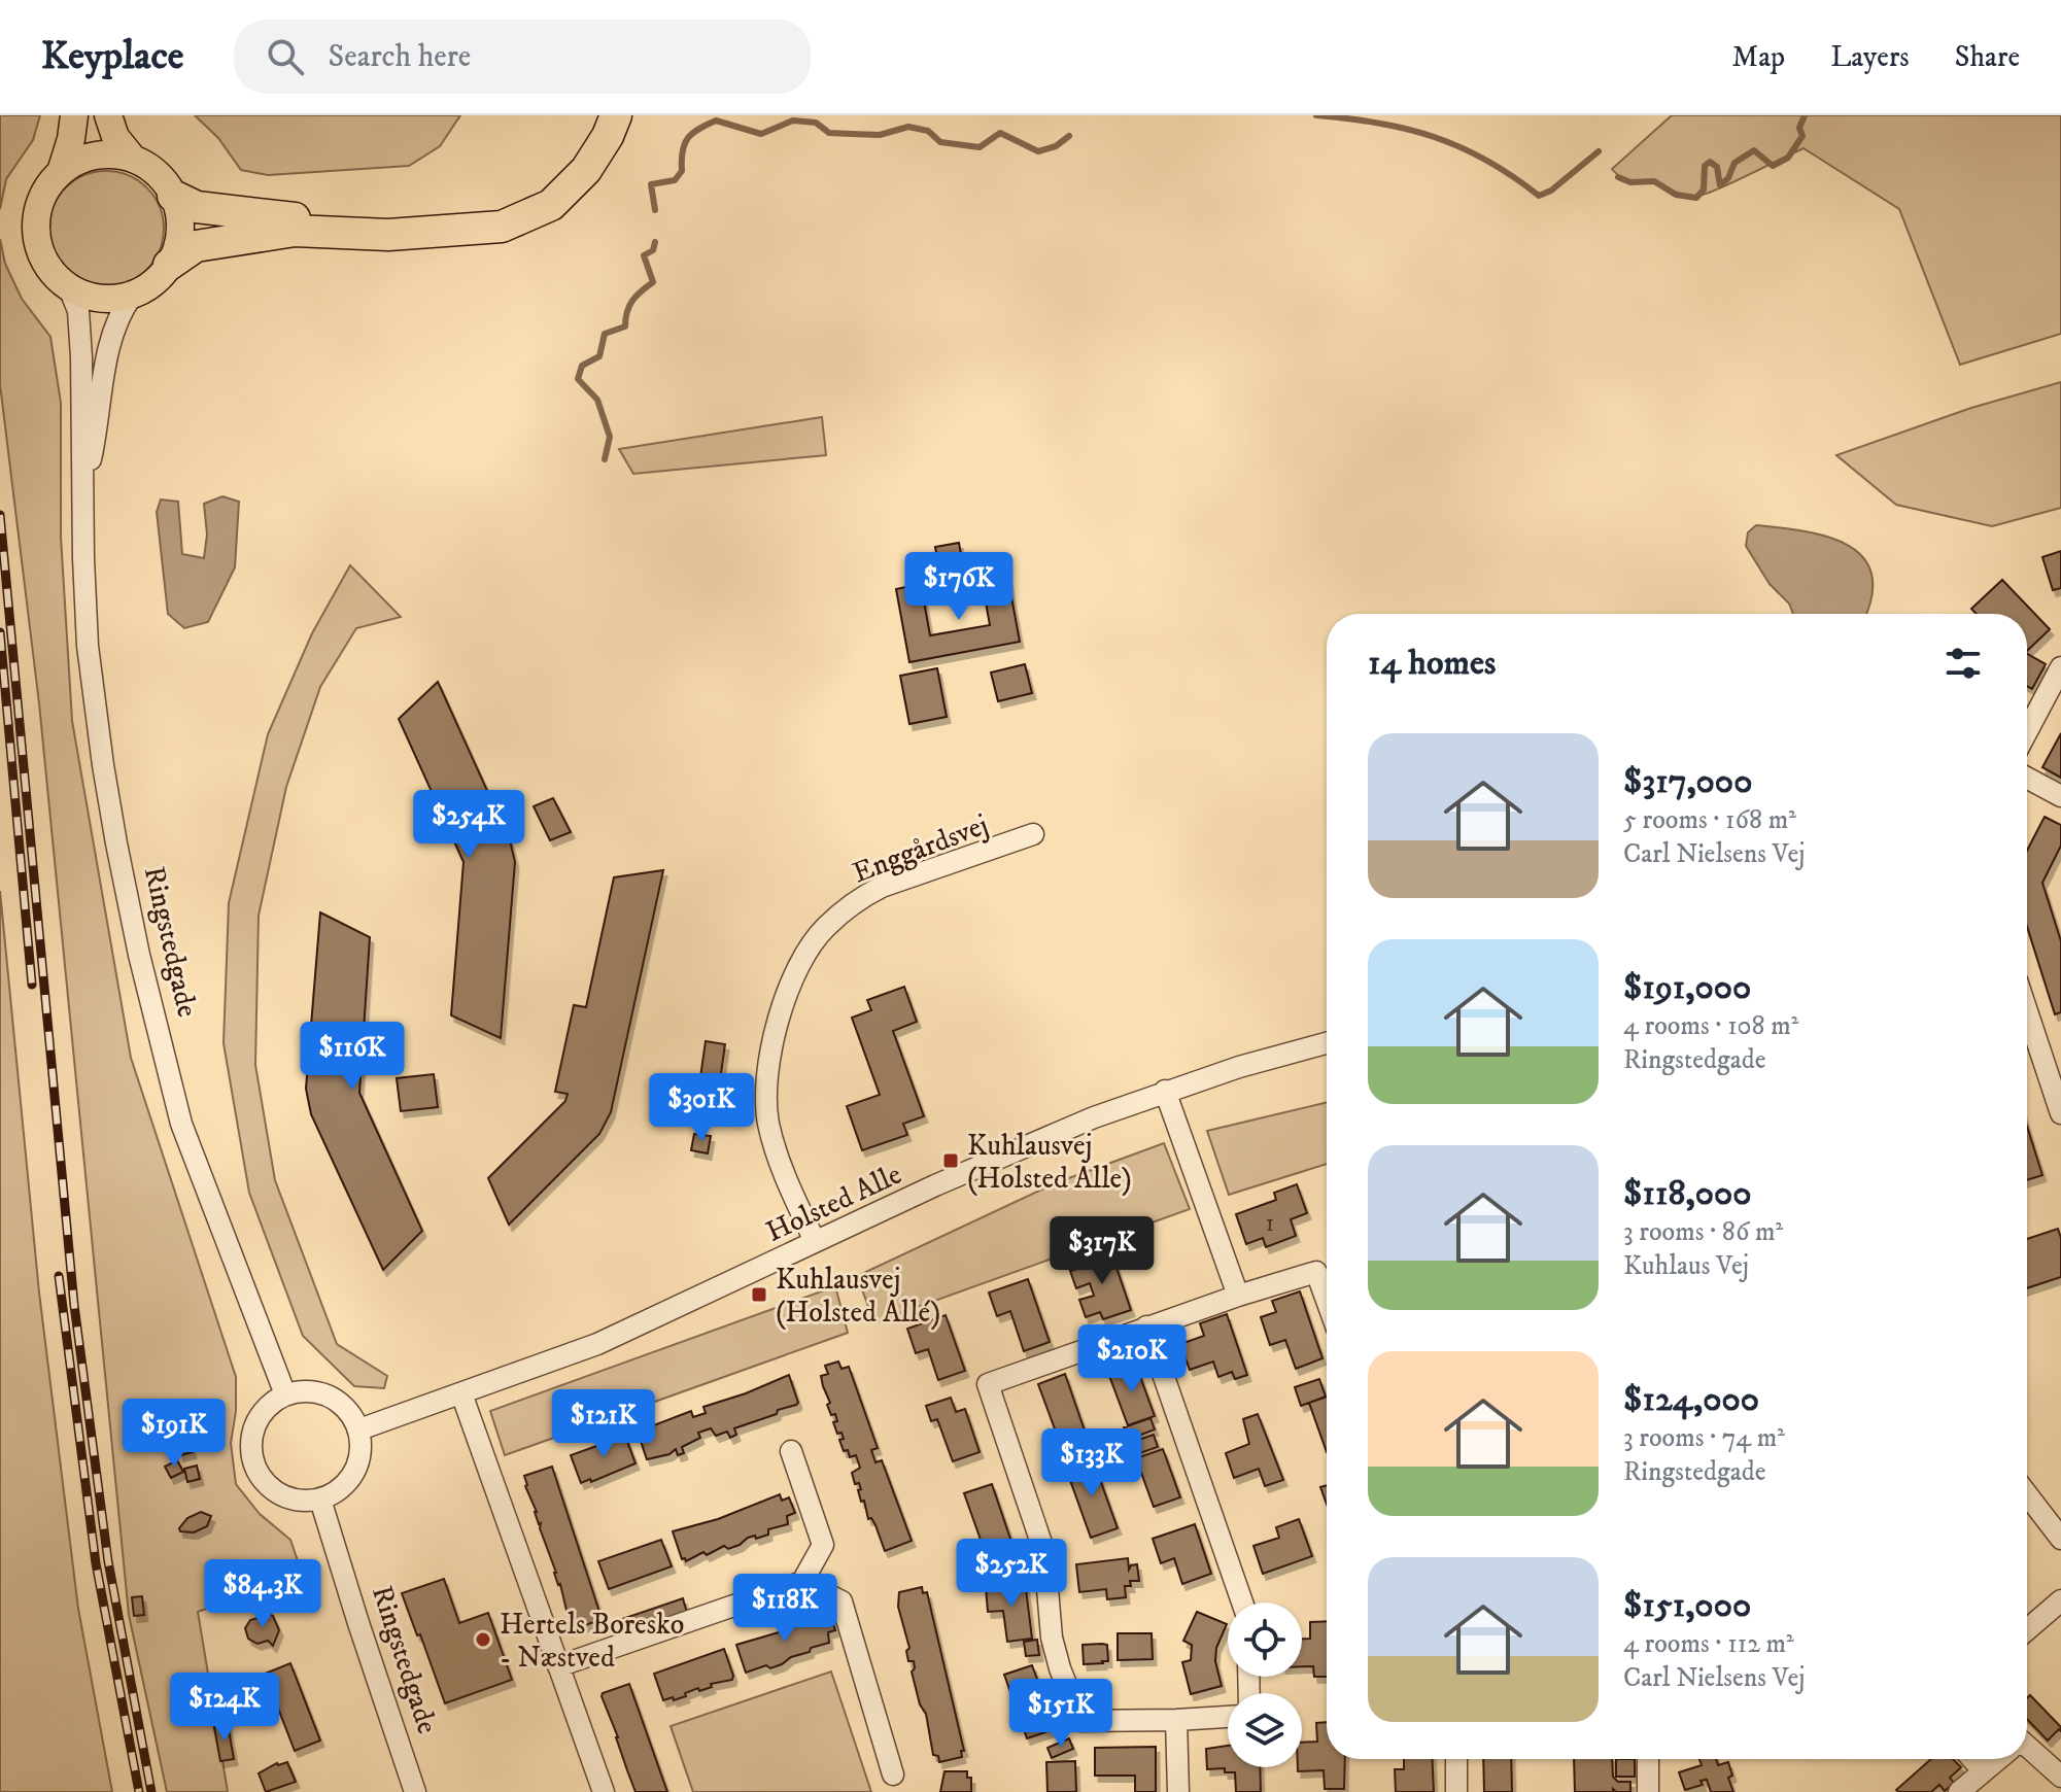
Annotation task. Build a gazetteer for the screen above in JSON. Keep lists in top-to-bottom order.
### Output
{
  "streets": {
    "street": ["Enggårdsvej", "Ringstedgade", "Holsted Alle"]
  },
  "crossings": [
    ["Enggårdsvej", "Holsted Alle"],
    ["Ringstedgade", "Holsted Alle"]
  ],
  "places": {
    "transit": ["Kuhlausvej (Holsted Alle)", "Kuhlausvej (Holsted Allé)"],
    "other": ["Hertels Boresko - Næstved"]
  },
  "house_numbers": ["1"],
  "page": {
    "header": "Keyplace",
    "search": "Search here",
    "nav": ["Map", "Layers", "Share"],
    "price": [
      "$176K",
      "$254K",
      "$116K",
      "$301K",
      "$317K",
      "$210K",
      "$121K",
      "$191K",
      "$133K",
      "$252K",
      "$84.3K",
      "$118K",
      "$124K",
      "$151K"
    ],
    "heading": "14 homes",
    "list": [
      {
        "name": "$317,000",
        "note": "5 rooms · 168 m² · Carl Nielsens Vej"
      },
      {
        "name": "$191,000",
        "note": "4 rooms · 108 m² · Ringstedgade"
      },
      {
        "name": "$118,000",
        "note": "3 rooms · 86 m² · Kuhlaus Vej"
      },
      {
        "name": "$124,000",
        "note": "3 rooms · 74 m² · Ringstedgade"
      },
      {
        "name": "$151,000",
        "note": "4 rooms · 112 m² · Carl Nielsens Vej"
      }
    ]
  }
}
